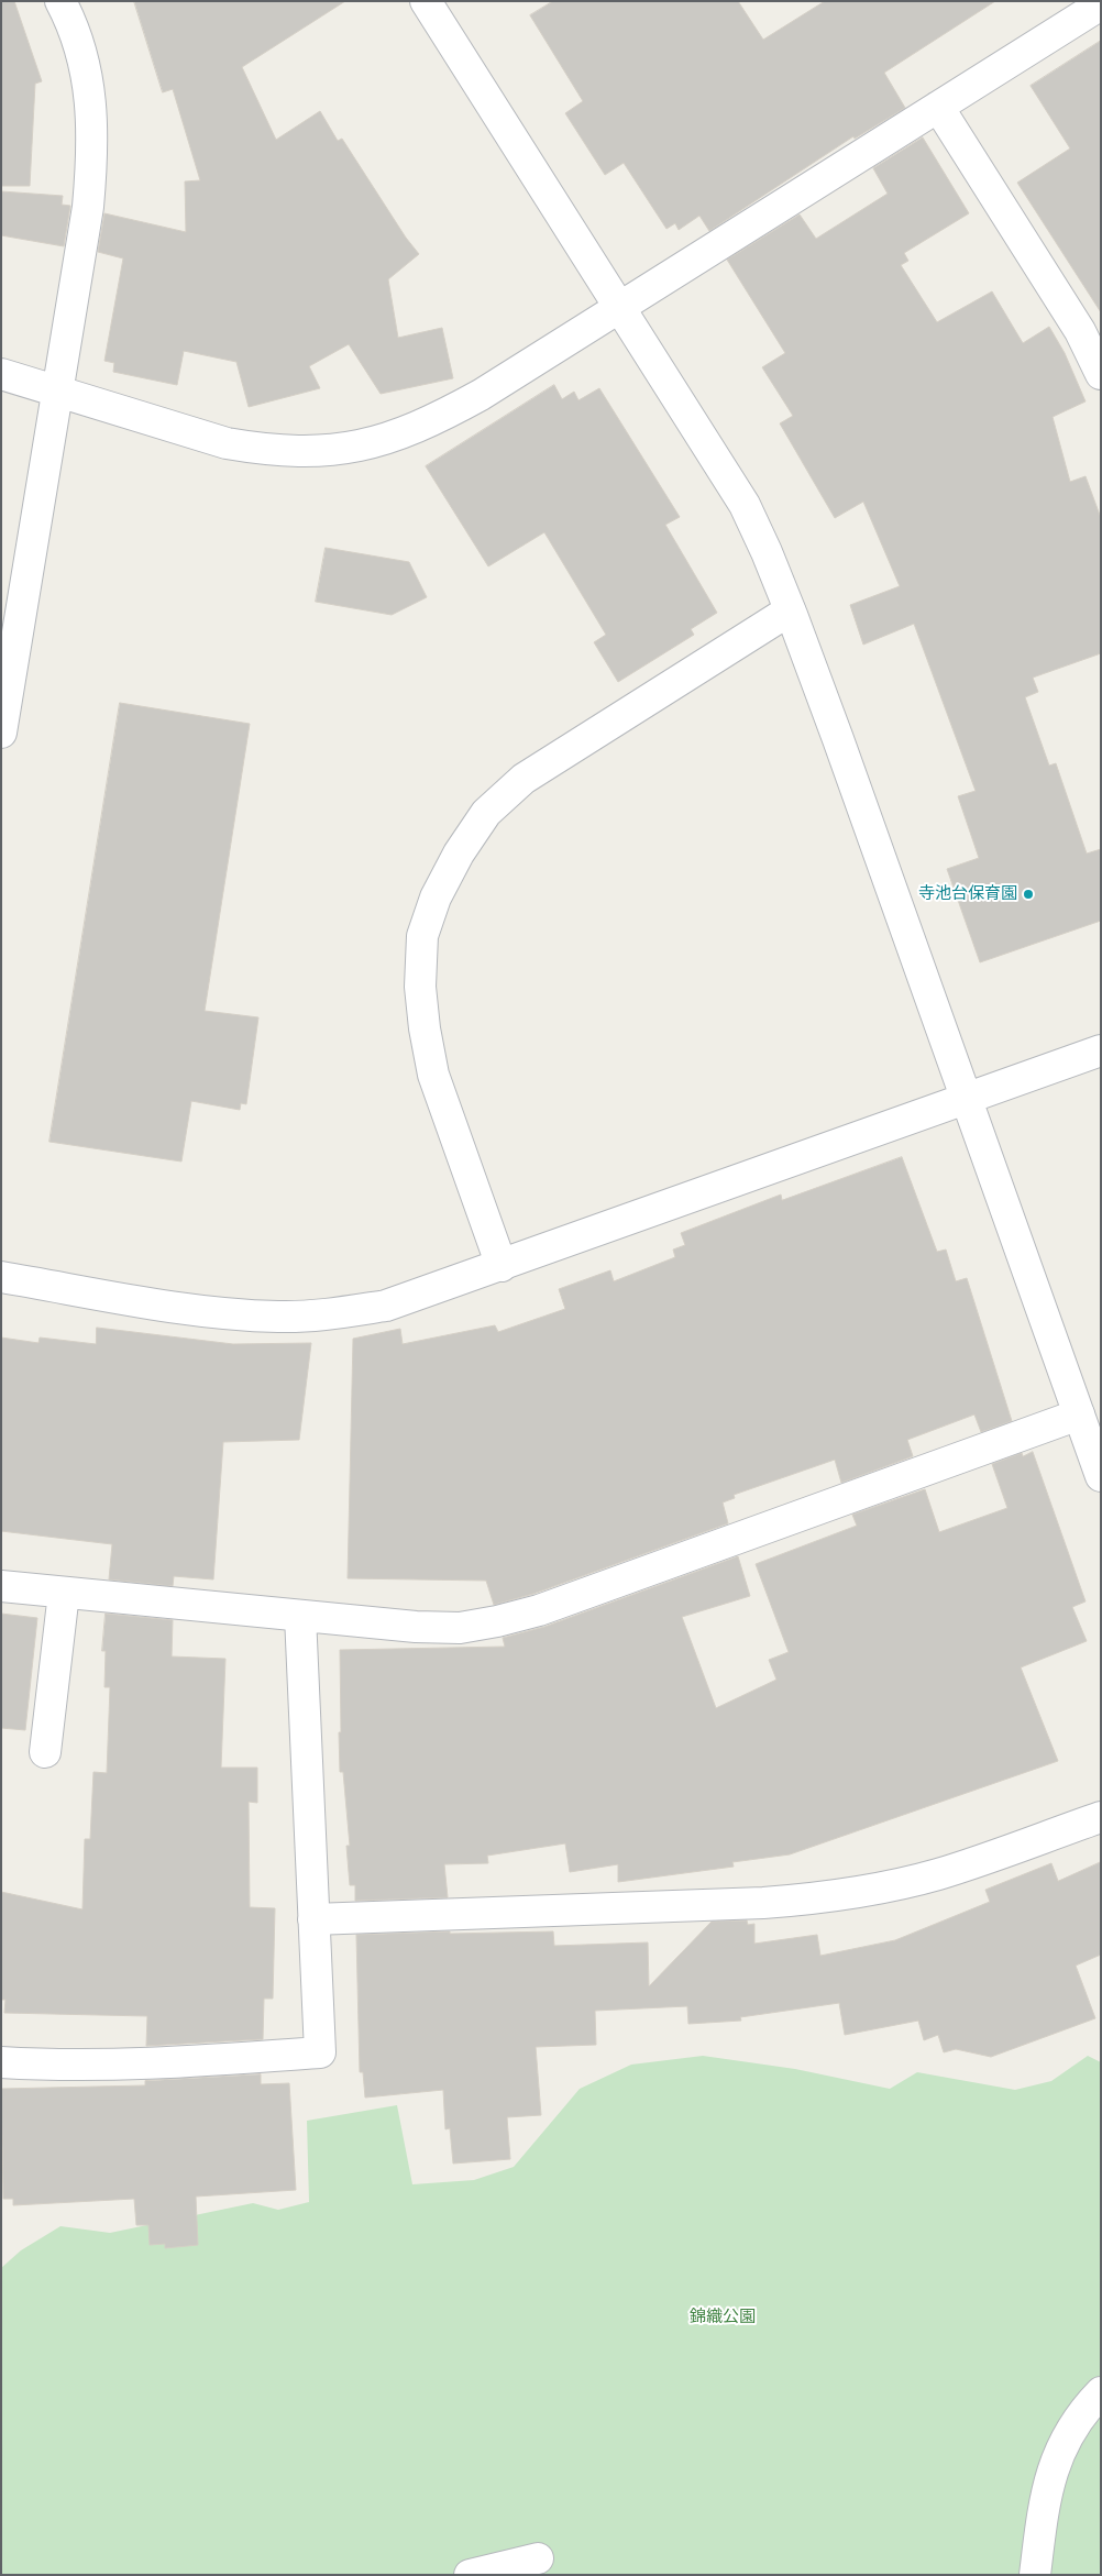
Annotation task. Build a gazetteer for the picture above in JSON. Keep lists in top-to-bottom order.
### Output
{
  "parks": ["錦織公園"],
  "places": ["寺池台保育園"]
}
